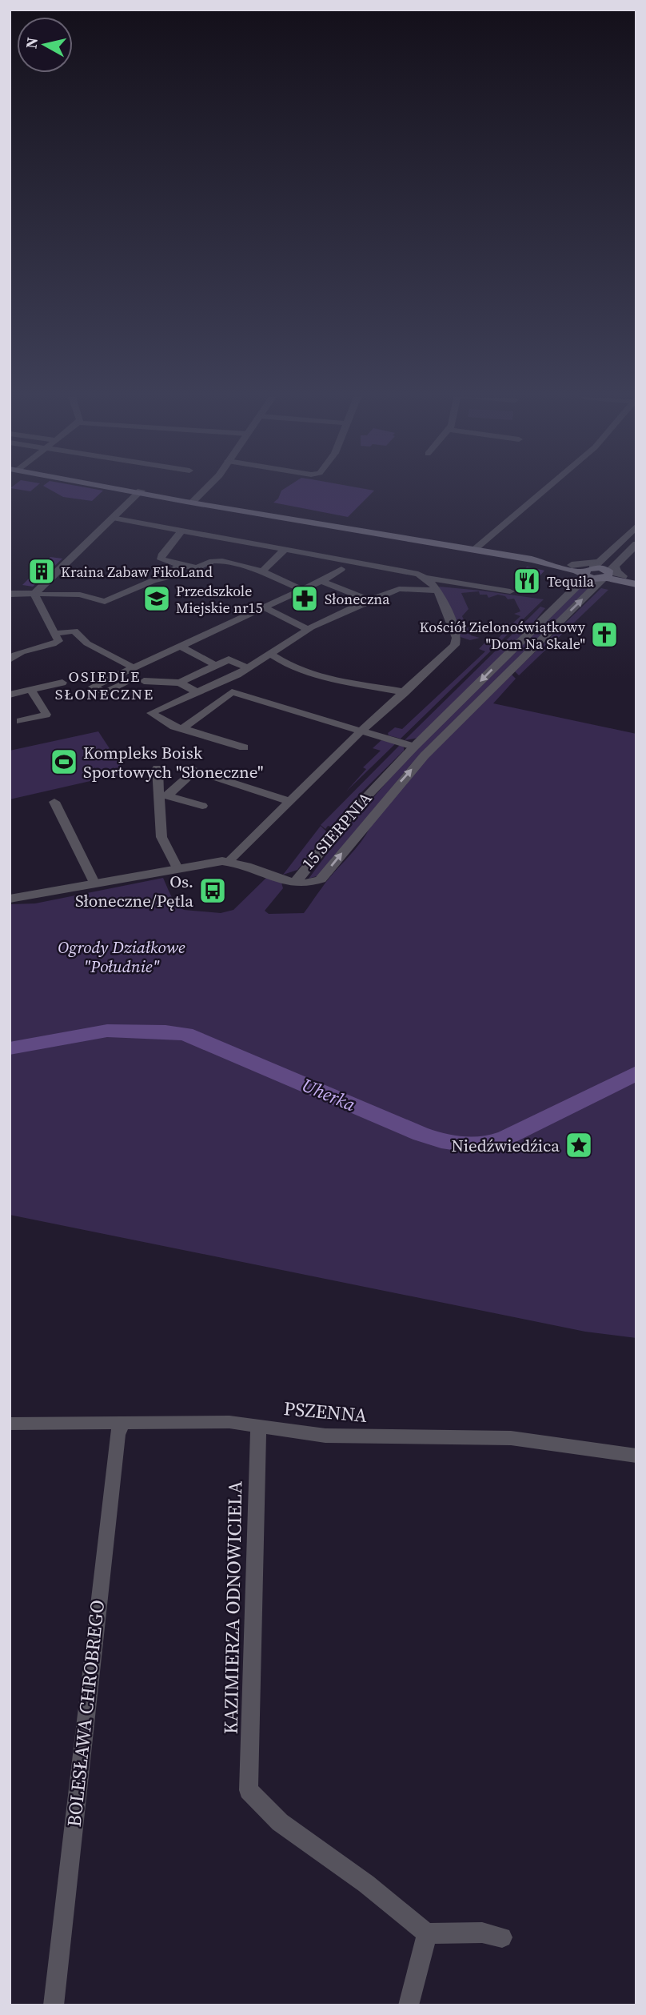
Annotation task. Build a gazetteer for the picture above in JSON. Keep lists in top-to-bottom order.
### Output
{
  "streets": {
    "street": [
      "15 SIERPNIA",
      "PSZENNA",
      "KAZIMIERZA ODNOWICIELA",
      "BOLESŁAWA CHROBREGO"
    ]
  },
  "crossings": [
    ["PSZENNA", "KAZIMIERZA ODNOWICIELA"],
    ["PSZENNA", "BOLESŁAWA CHROBREGO"]
  ],
  "districts": ["OSIEDLE SŁONECZNE"],
  "water": ["Uherka"],
  "parks": ["Ogrody Działkowe \"Południe\""],
  "places": {
    "building": ["Kraina Zabaw FikoLand"],
    "restaurant": ["Tequila"],
    "school or university": ["Przedszkole Miejskie nr15"],
    "pharmacy": ["Słoneczna"],
    "church": ["Kościół Zielonoświątkowy \"Dom Na Skale\""],
    "sports": ["Kompleks Boisk Sportowych \"Słoneczne\""],
    "bus stop": ["Os. Słoneczne/Pętla"],
    "place": ["Niedźwiedźica"]
  },
  "north": "left"
}
